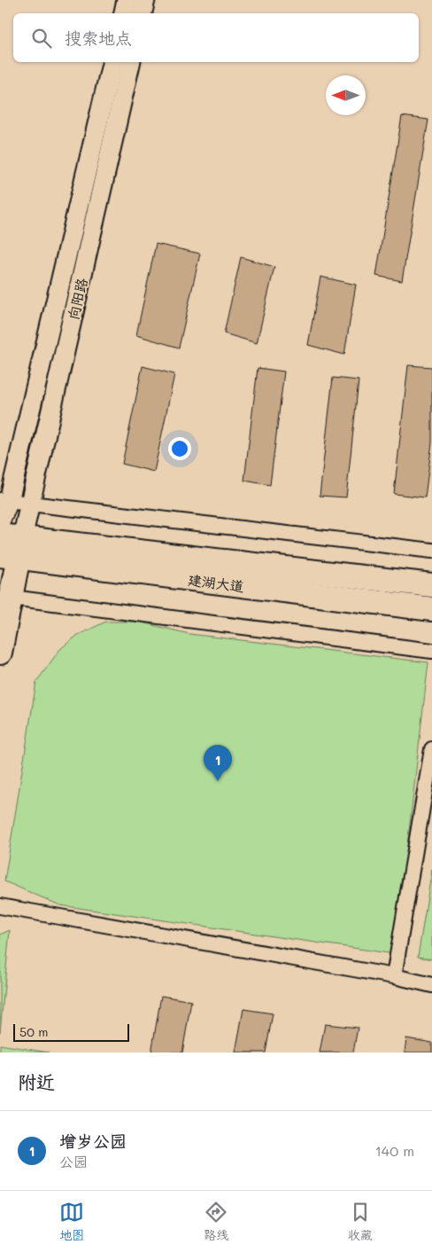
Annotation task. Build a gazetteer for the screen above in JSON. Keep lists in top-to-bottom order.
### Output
{
  "streets": {
    "main road": ["建湖大道"],
    "street": ["向阳路"]
  },
  "crossings": [
    ["向阳路", "建湖大道"]
  ],
  "scale_bar": "50 m",
  "north": "left",
  "page": {
    "search": "搜索地点",
    "pins": "1",
    "scale": "50 m",
    "heading": "附近",
    "list": [
      {
        "mark": "1",
        "name": "增岁公园",
        "note": "公园",
        "value": "140 m"
      }
    ],
    "nav": ["地图", "路线", "收藏"]
  }
}
